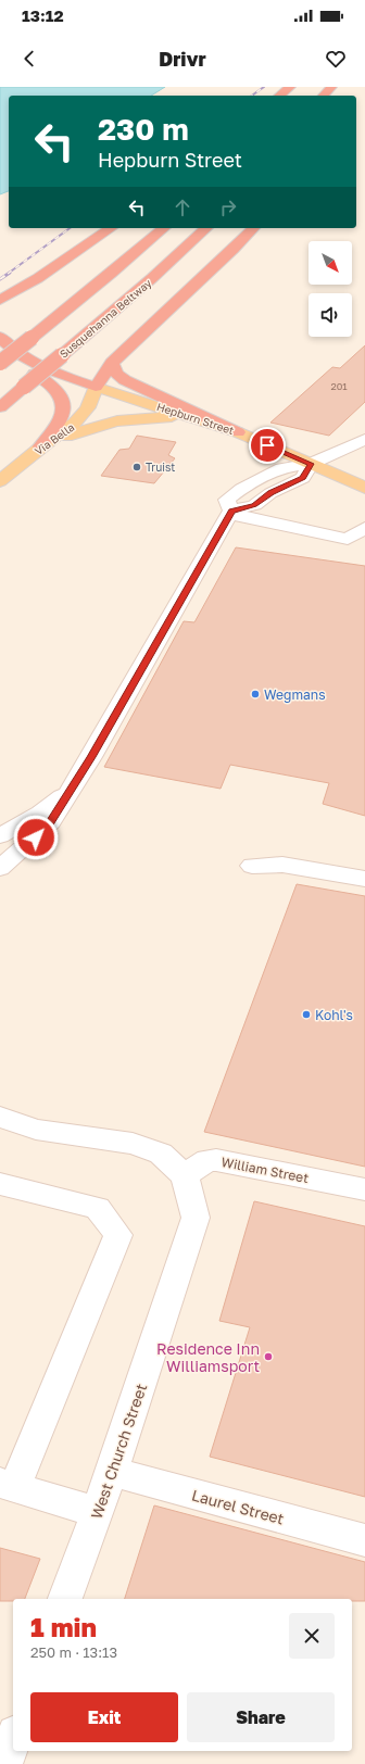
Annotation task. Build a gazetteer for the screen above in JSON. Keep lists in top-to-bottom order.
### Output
{
  "streets": {
    "highway": ["Susquehanna Beltway"],
    "main road": ["Hepburn Street", "Via Bella"],
    "street": ["William Street", "West Church Street", "Laurel Street"]
  },
  "crossings": [
    ["Hepburn Street", "Via Bella"],
    ["William Street", "West Church Street"],
    ["West Church Street", "Laurel Street"]
  ],
  "places": [
    "Truist",
    "Wegmans",
    "Kohl's",
    "Residence Inn Williamsport"
  ],
  "house_numbers": ["201"],
  "north": "bottom right",
  "page": {
    "status": "13:12",
    "header": "Drivr",
    "turn": ["230 m", "Hepburn Street"],
    "heading": ["1 min", "250 m · 13:13"],
    "buttons": ["Exit", "Share"]
  }
}
